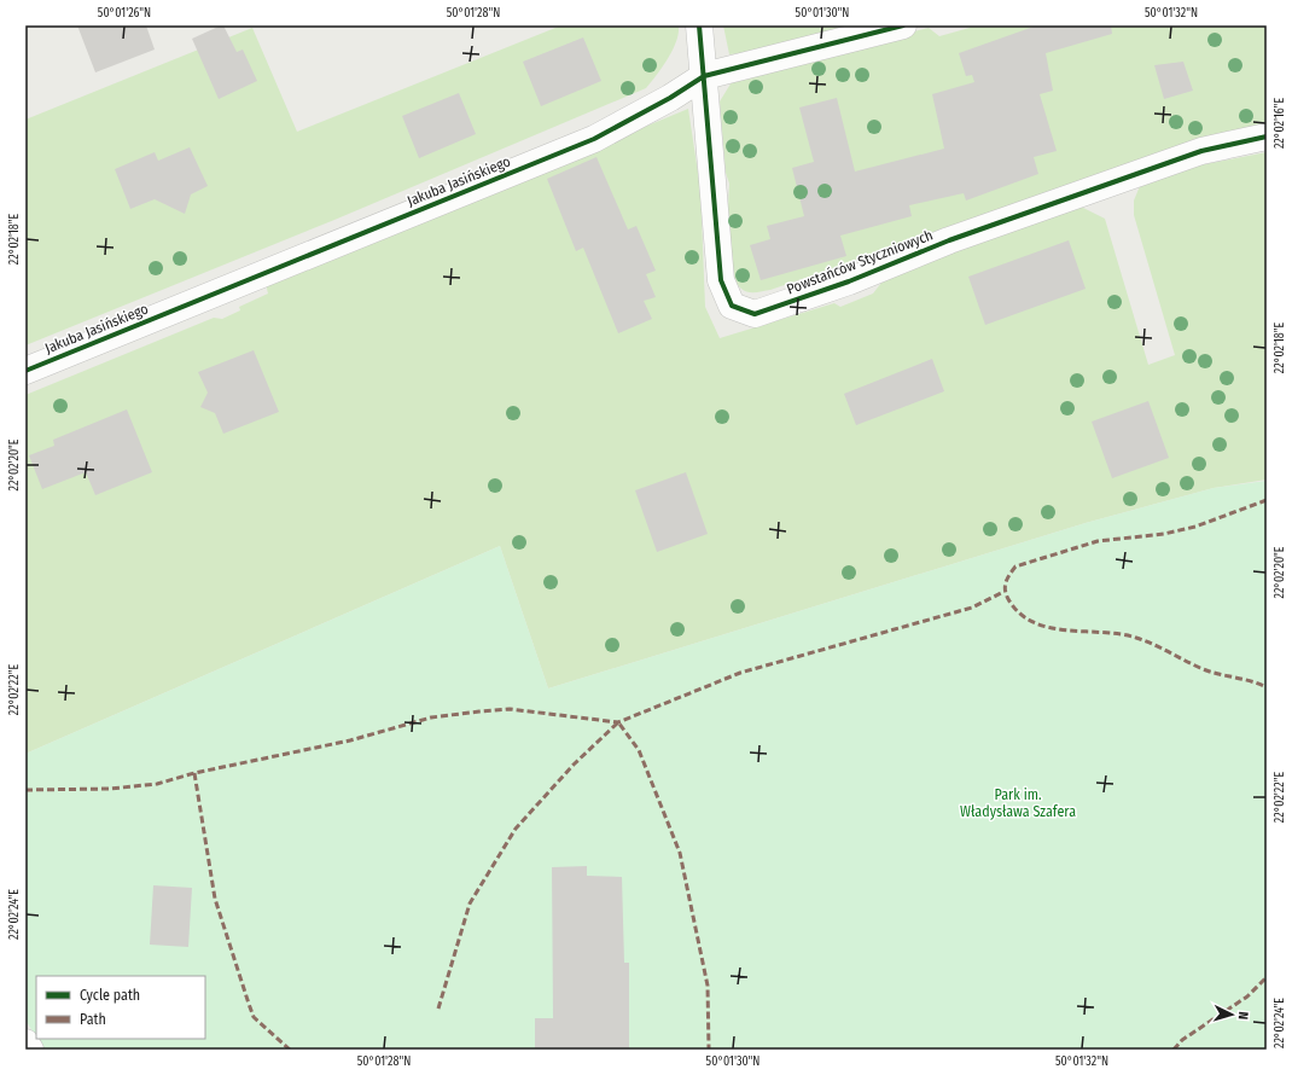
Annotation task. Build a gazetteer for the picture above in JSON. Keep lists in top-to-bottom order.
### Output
{
  "streets": {
    "street": ["Jakuba Jasińskiego", "Powstańców Styczniowych"]
  },
  "crossings": [
    ["Jakuba Jasińskiego", "Powstańców Styczniowych"]
  ],
  "parks": ["Park im. Władysława Szafera"],
  "legend": ["Cycle path", "Path"],
  "north": "right",
  "coordinates": [
    "50°01'26\"N",
    "50°01'28\"N",
    "50°01'30\"N",
    "50°01'32\"N",
    "22°02'16\"E",
    "22°02'18\"E",
    "22°02'20\"E",
    "22°02'22\"E",
    "22°02'24\"E"
  ]
}
